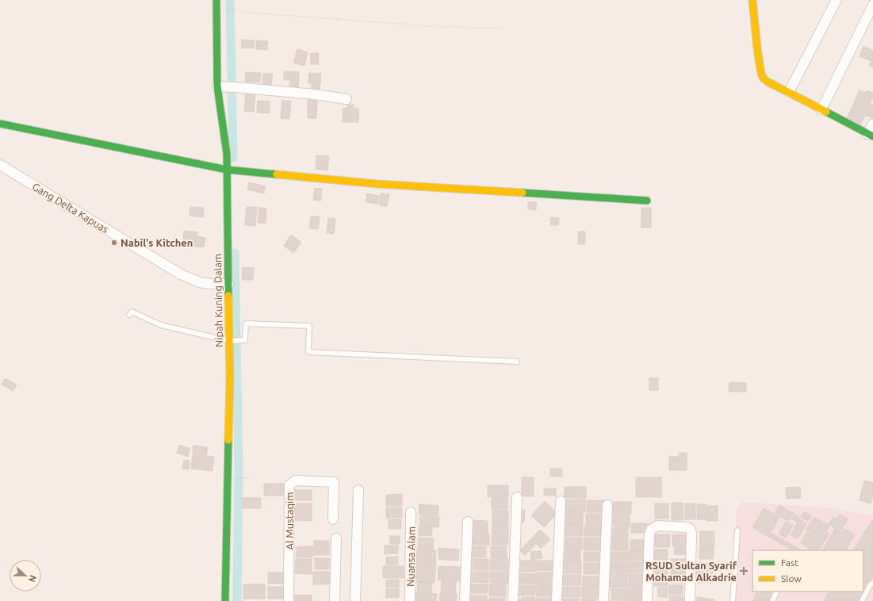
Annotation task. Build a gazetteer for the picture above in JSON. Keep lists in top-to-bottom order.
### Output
{
  "streets": {
    "street": [
      "Gang Delta Kapuas",
      "Nipah Kuning Dalam",
      "Al Mustaqim",
      "Nuansa Alam"
    ]
  },
  "crossings": [
    ["Gang Delta Kapuas", "Nipah Kuning Dalam"]
  ],
  "places": {
    "other": ["Nabil's Kitchen"],
    "health": ["RSUD Sultan Syarif Mohamad Alkadrie"]
  },
  "legend": ["Fast", "Slow"],
  "north": "right"
}
